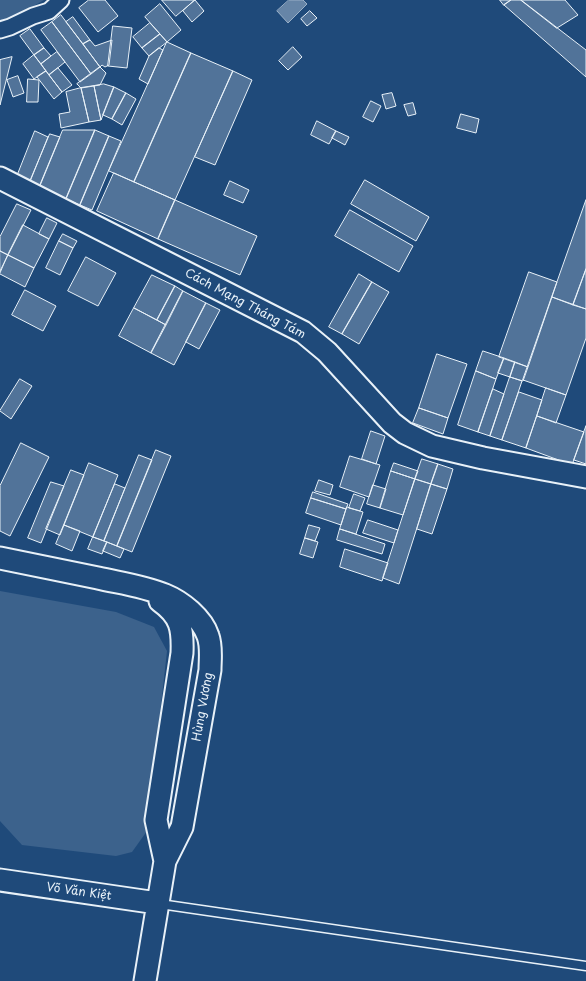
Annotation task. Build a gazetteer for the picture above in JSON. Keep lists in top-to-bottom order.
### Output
{
  "streets": {
    "main road": ["Cách Mạng Tháng Tám", "Hùng Vương", "Võ Văn Kiệt"]
  },
  "crossings": [
    ["Hùng Vương", "Võ Văn Kiệt"]
  ]
}
